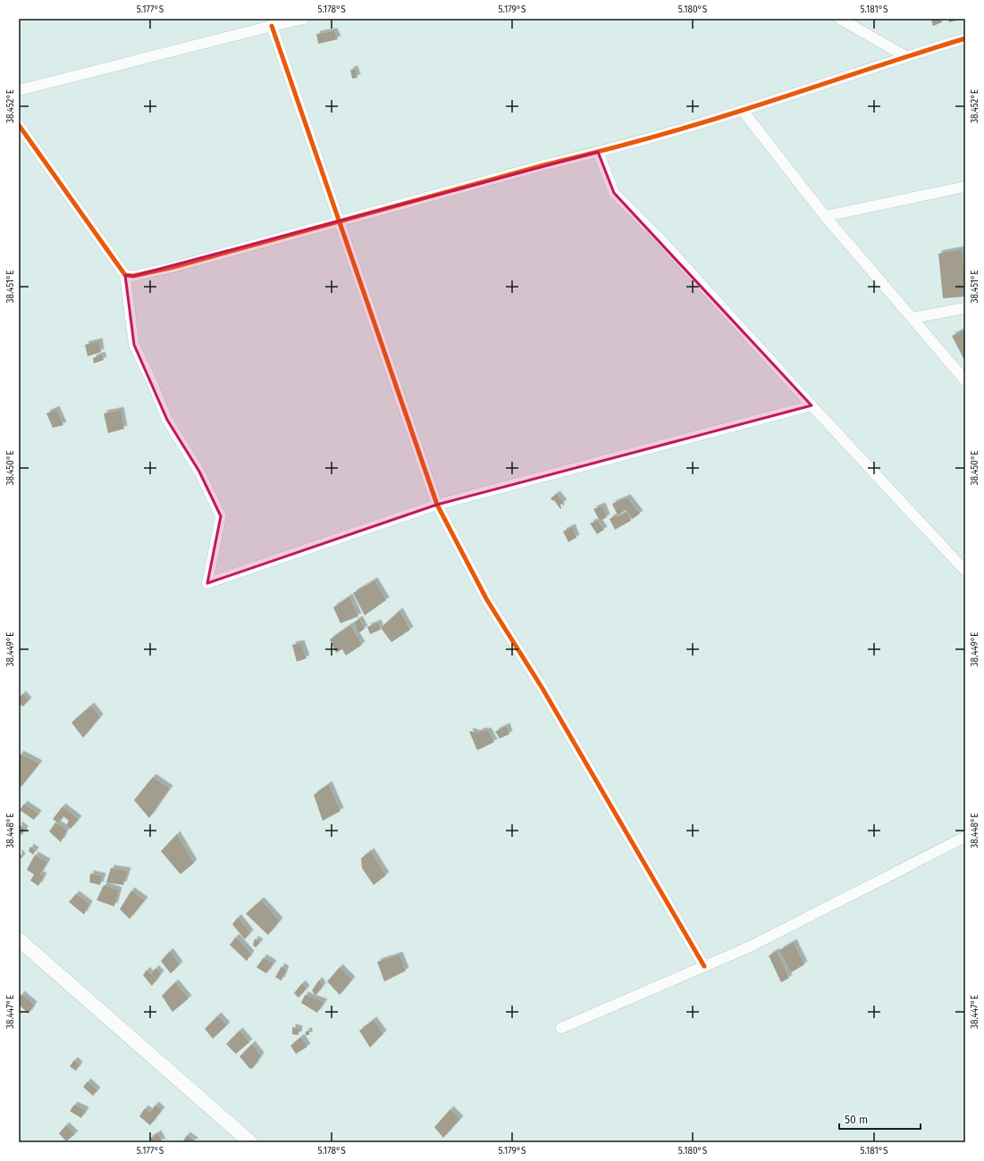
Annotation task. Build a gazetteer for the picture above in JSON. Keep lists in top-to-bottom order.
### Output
{
  "scale_bar": "50 m",
  "coordinates": [
    "5.177°S",
    "5.178°S",
    "5.179°S",
    "5.180°S",
    "5.181°S",
    "38.452°E",
    "38.451°E",
    "38.450°E",
    "38.449°E",
    "38.448°E",
    "38.447°E"
  ]
}
